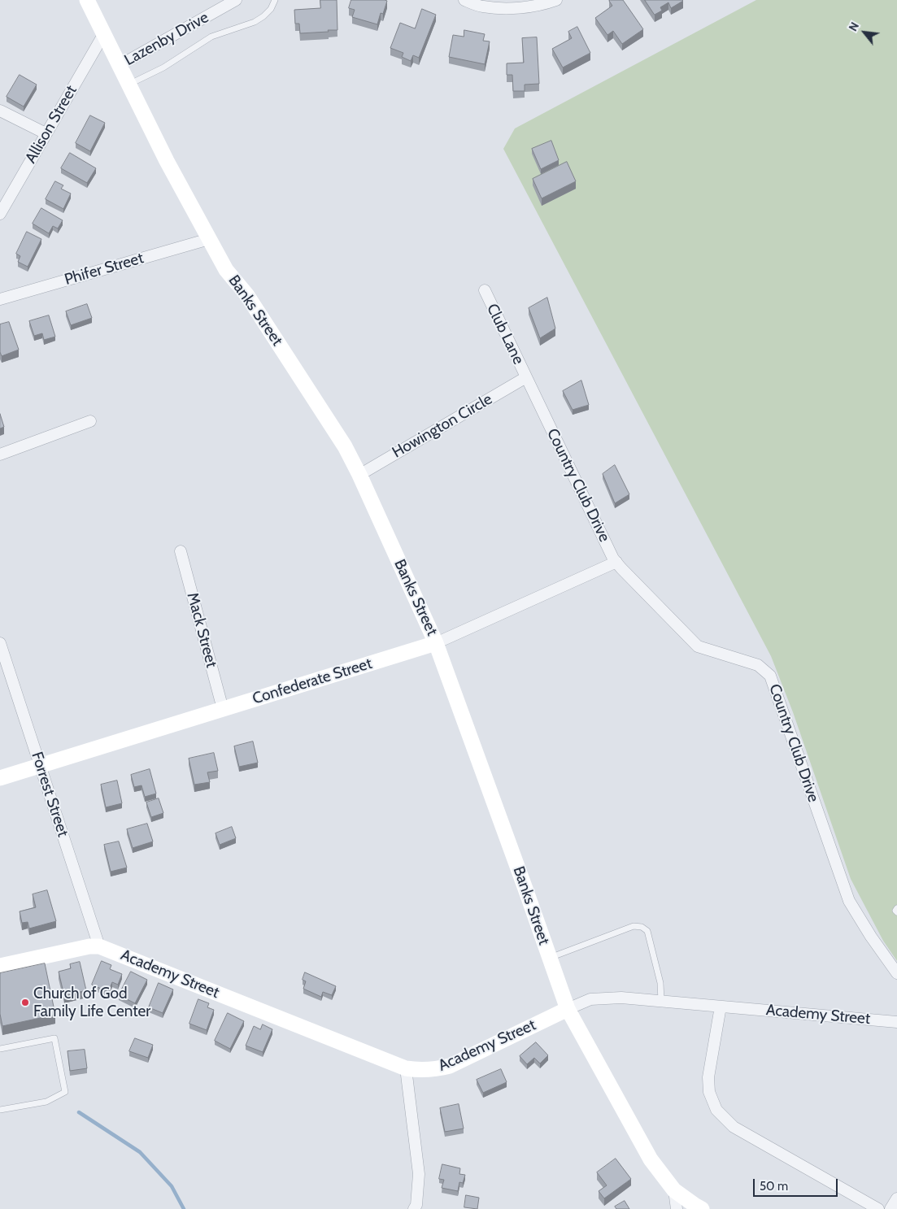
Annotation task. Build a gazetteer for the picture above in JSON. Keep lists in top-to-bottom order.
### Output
{
  "streets": {
    "street": [
      "Lazenby Drive",
      "Allison Street",
      "Phifer Street",
      "Banks Street",
      "Club Lane",
      "Howington Circle",
      "Country Club Drive",
      "Mack Street",
      "Confederate Street",
      "Forrest Street",
      "Academy Street"
    ]
  },
  "crossings": [
    ["Lazenby Drive", "Banks Street"],
    ["Allison Street", "Banks Street"],
    ["Phifer Street", "Banks Street"],
    ["Banks Street", "Howington Circle"],
    ["Banks Street", "Confederate Street"],
    ["Banks Street", "Academy Street"],
    ["Club Lane", "Howington Circle"],
    ["Club Lane", "Country Club Drive"],
    ["Howington Circle", "Country Club Drive"],
    ["Country Club Drive", "Confederate Street"],
    ["Mack Street", "Confederate Street"],
    ["Confederate Street", "Forrest Street"],
    ["Forrest Street", "Academy Street"]
  ],
  "places": ["Church of God Family Life Center"],
  "scale_bar": "50 m",
  "north": "top left"
}
